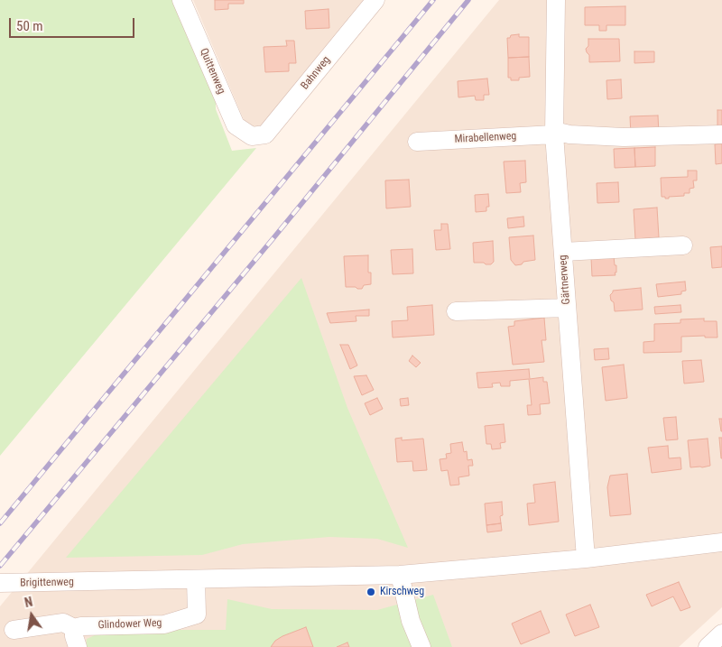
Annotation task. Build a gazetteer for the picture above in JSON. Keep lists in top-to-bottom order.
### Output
{
  "streets": {
    "street": [
      "Quittenweg",
      "Bahnweg",
      "Mirabellenweg",
      "Gärtnerweg",
      "Brigittenweg",
      "Glindower Weg"
    ]
  },
  "crossings": [
    ["Quittenweg", "Bahnweg"],
    ["Mirabellenweg", "Gärtnerweg"],
    ["Brigittenweg", "Glindower Weg"]
  ],
  "places": ["Kirschweg"],
  "scale_bar": "50 m",
  "north": "top"
}
